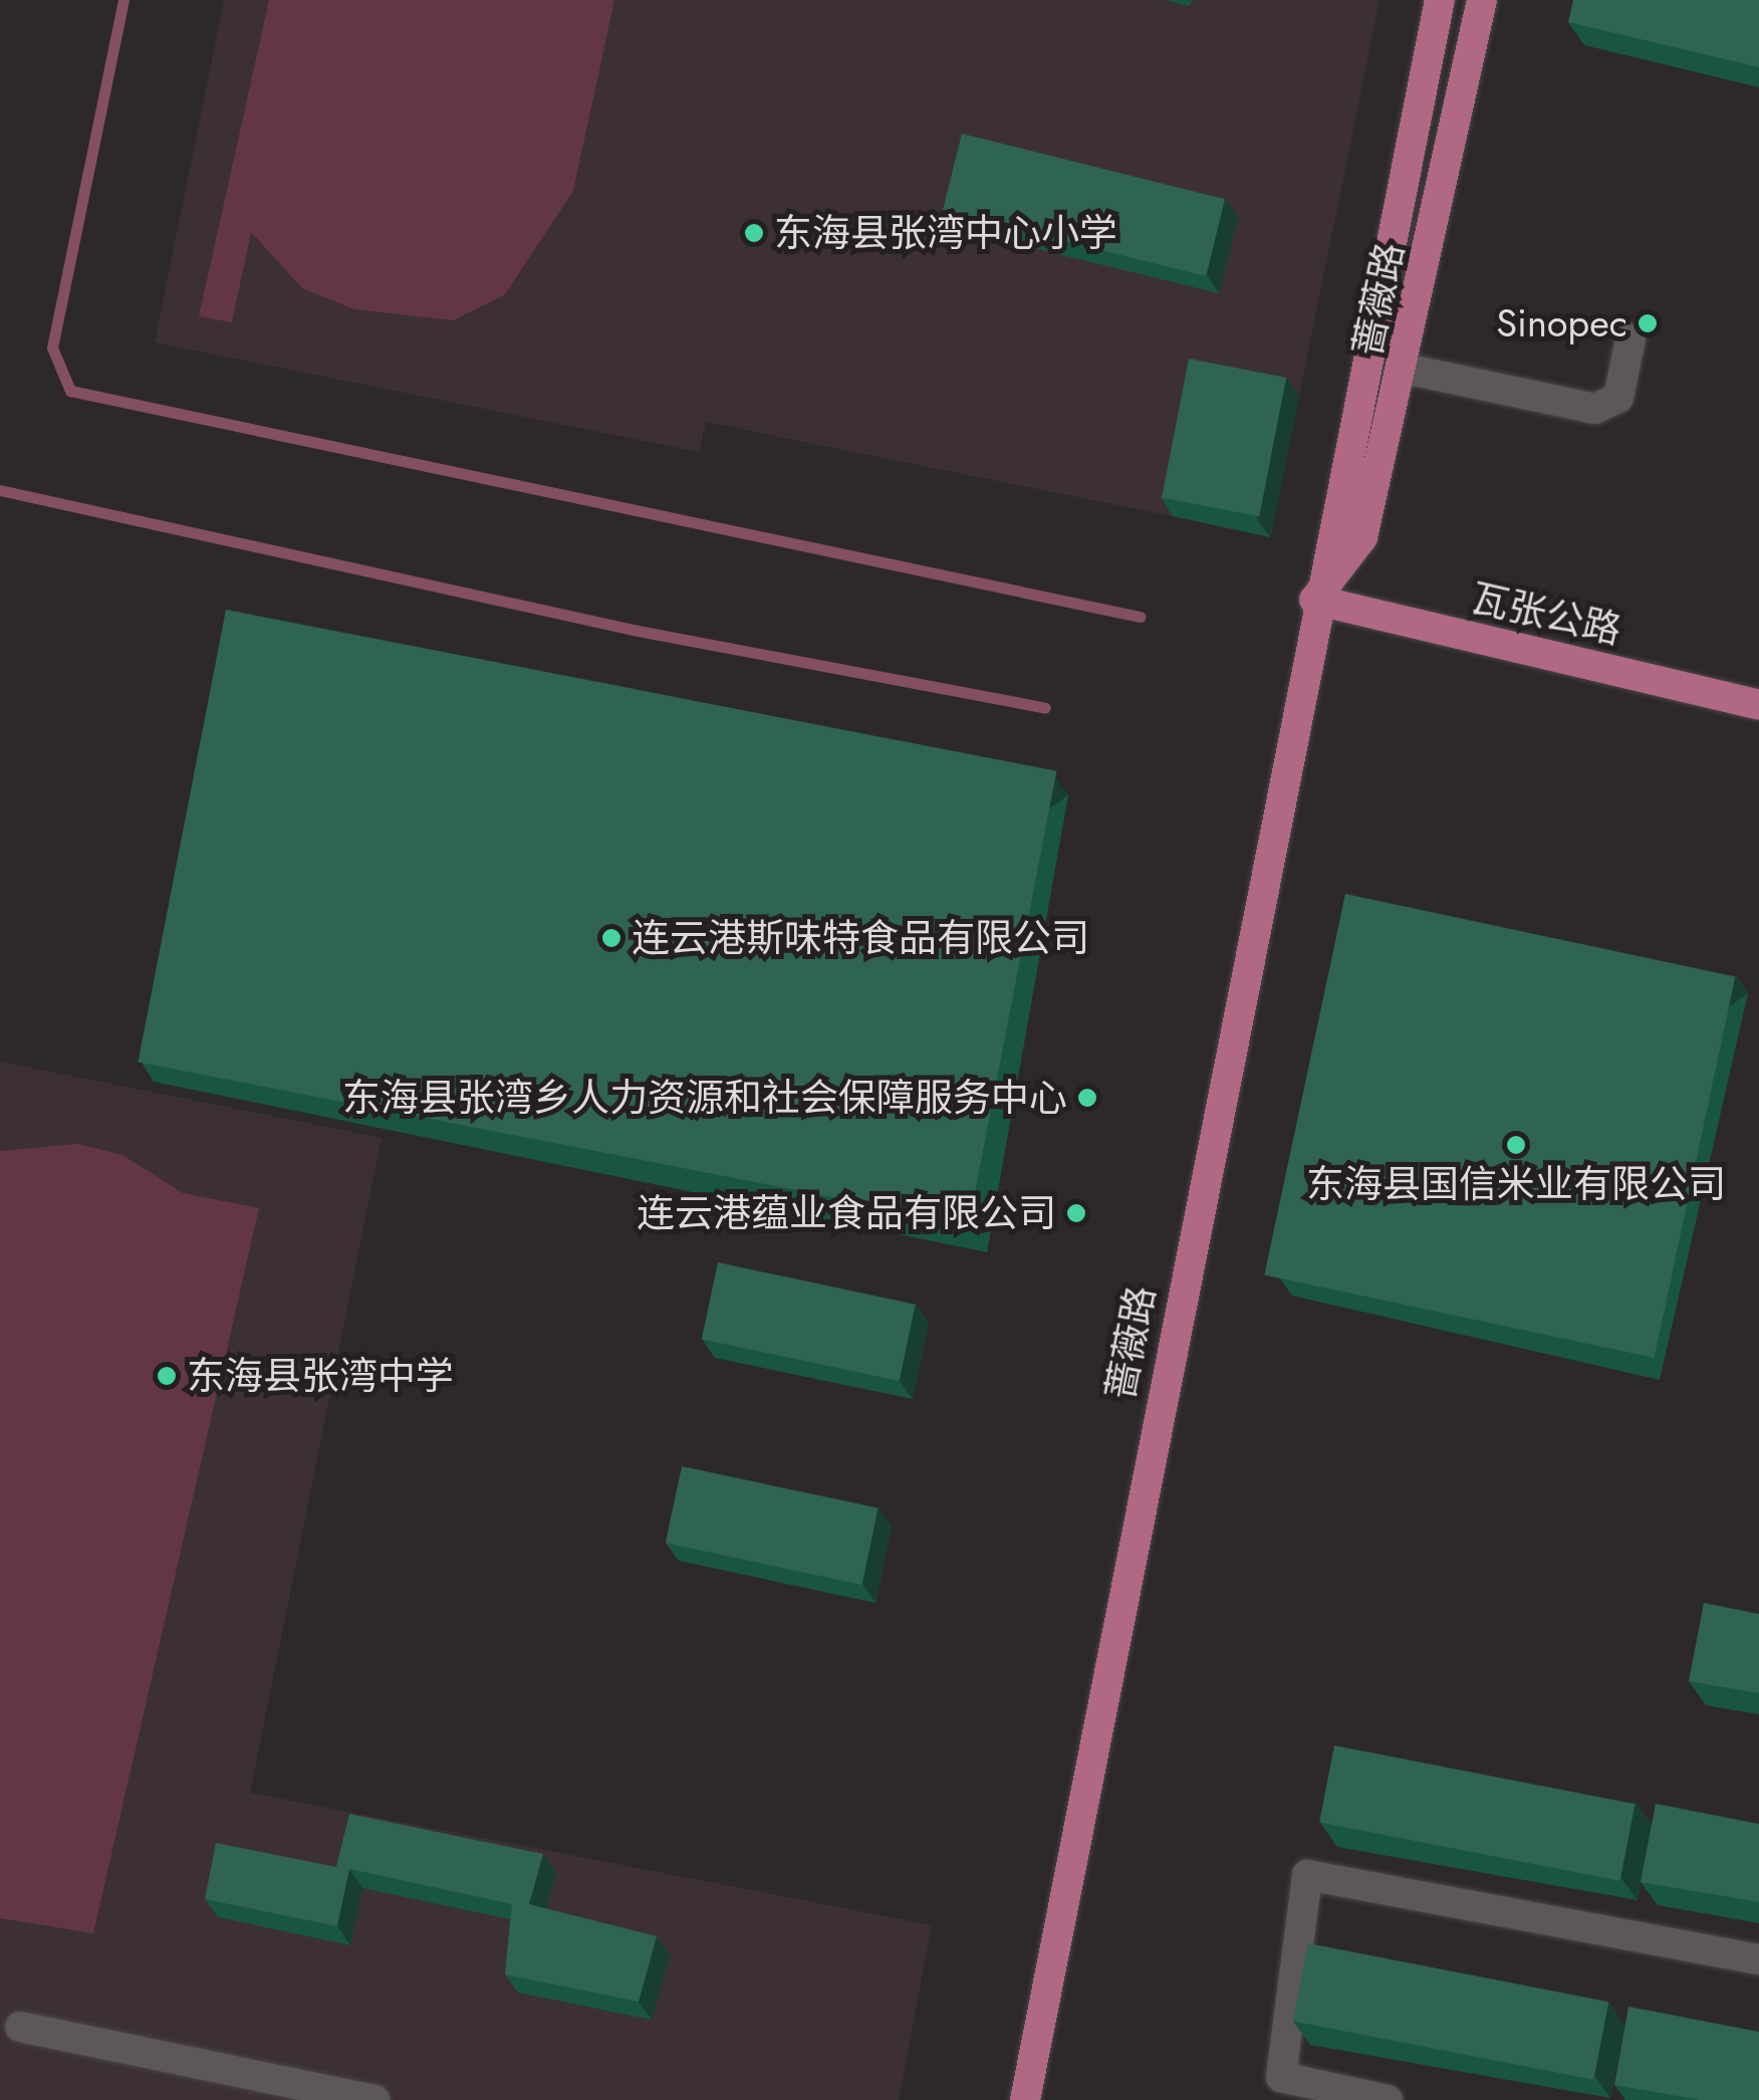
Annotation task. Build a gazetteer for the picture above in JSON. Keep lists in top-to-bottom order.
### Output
{
  "streets": {
    "main road": ["蔷薇路", "瓦张公路"]
  },
  "crossings": [
    ["蔷薇路", "瓦张公路"]
  ],
  "places": [
    "东海县张湾中心小学",
    "Sinopec",
    "连云港斯味特食品有限公司",
    "东海县张湾乡人力资源和社会保障服务中心",
    "东海县国信米业有限公司",
    "连云港蕴业食品有限公司",
    "东海县张湾中学"
  ]
}
